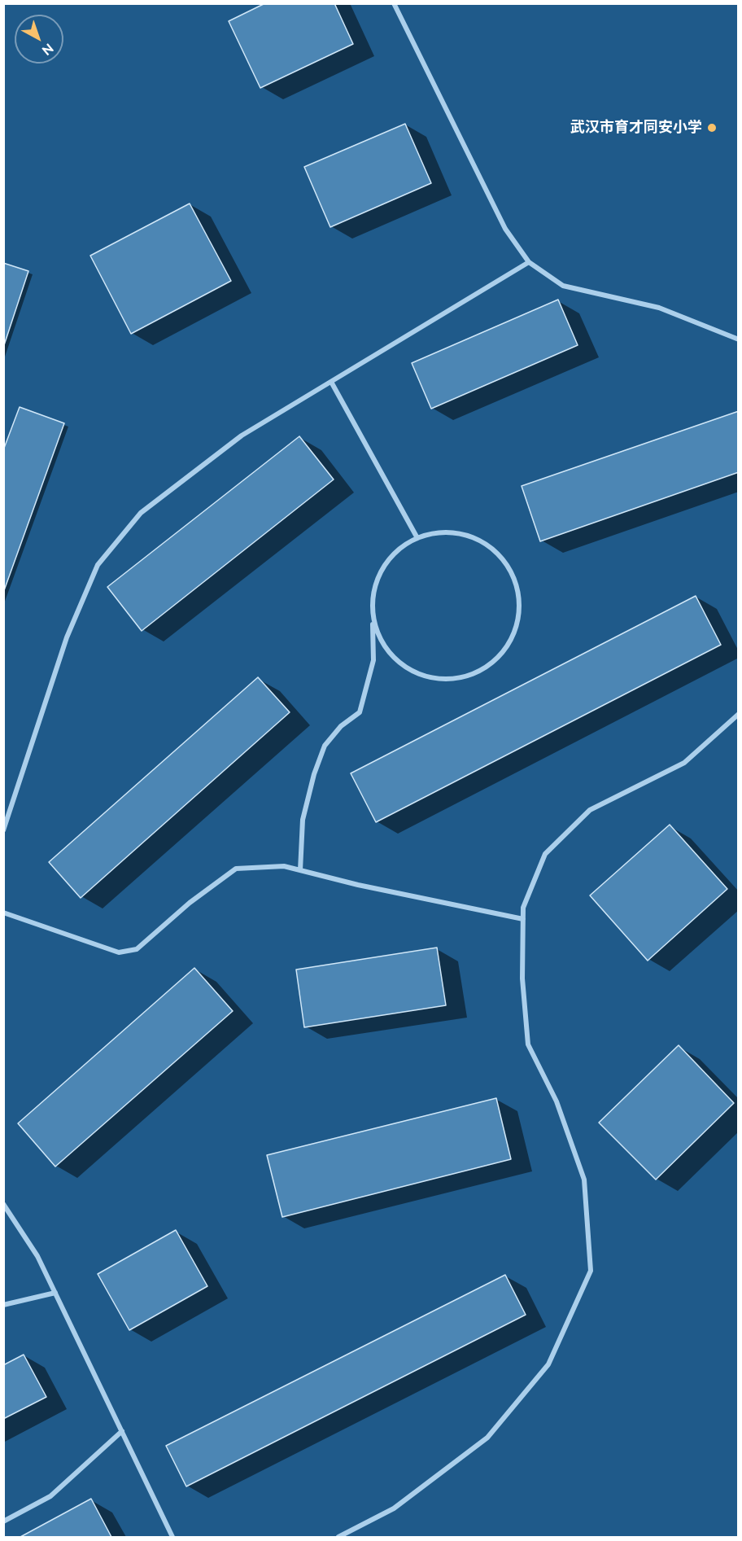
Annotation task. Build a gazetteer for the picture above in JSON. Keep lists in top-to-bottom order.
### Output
{
  "places": ["武汉市育才同安小学"],
  "north": "bottom right"
}
